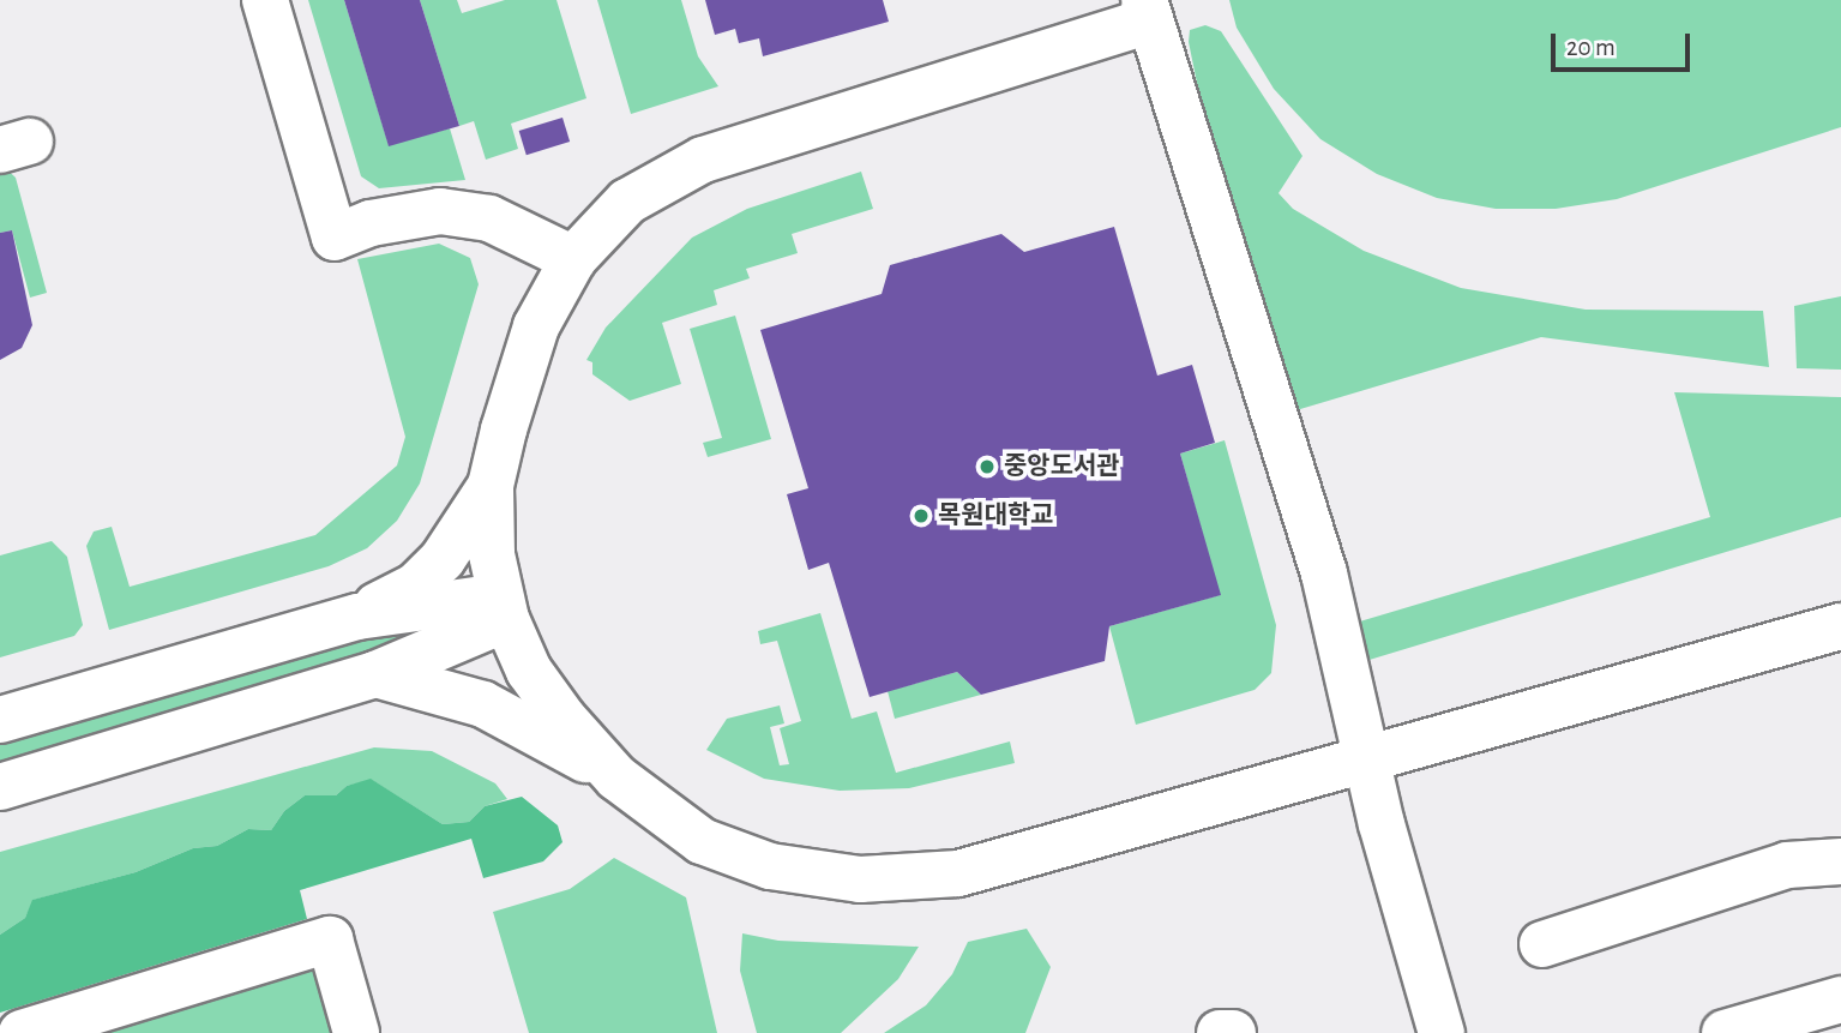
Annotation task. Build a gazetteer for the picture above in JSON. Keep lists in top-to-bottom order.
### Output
{
  "places": ["중앙도서관", "목원대학교"],
  "scale_bar": "20 m"
}
